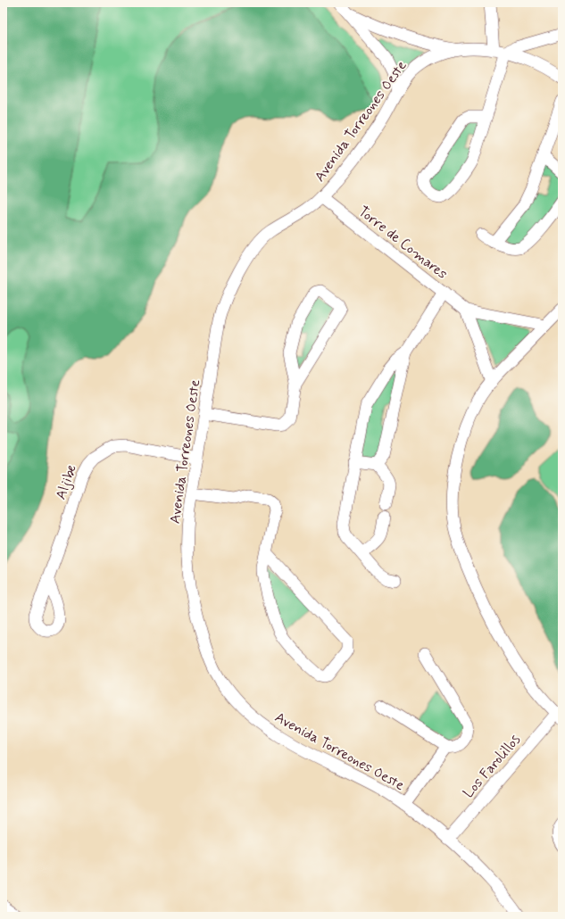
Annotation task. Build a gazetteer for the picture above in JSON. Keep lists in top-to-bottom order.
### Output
{
  "streets": {
    "street": [
      "Avenida Torreones Oeste",
      "Torre de Comares",
      "Aljibe",
      "Los Farolillos"
    ]
  },
  "crossings": [
    ["Avenida Torreones Oeste", "Torre de Comares"],
    ["Avenida Torreones Oeste", "Aljibe"],
    ["Avenida Torreones Oeste", "Los Farolillos"]
  ]
}
